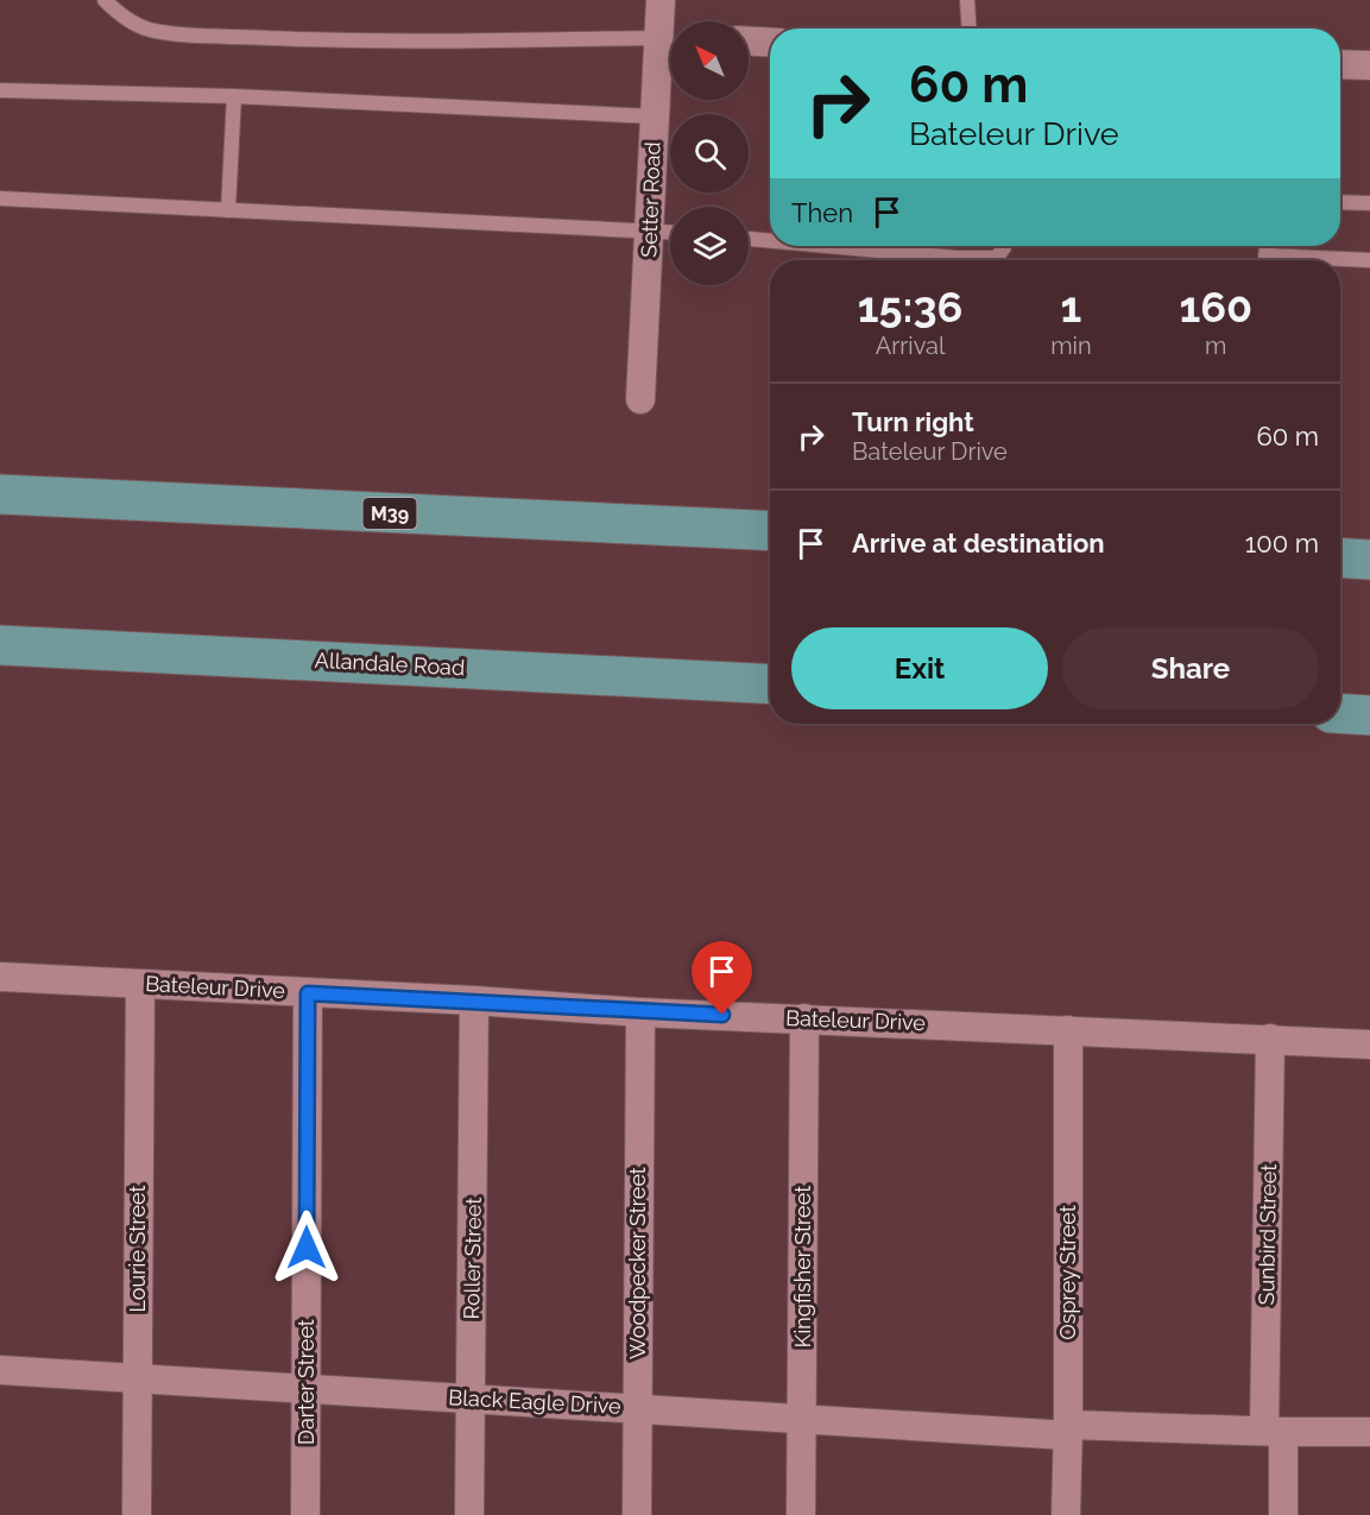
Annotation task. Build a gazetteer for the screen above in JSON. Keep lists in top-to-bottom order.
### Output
{
  "streets": {
    "main road": ["M39", "Allandale Road"],
    "street": [
      "Setter Road",
      "Bateleur Drive",
      "Sunbird Street",
      "Lourie Street",
      "Roller Street",
      "Woodpecker Street",
      "Kingfisher Street",
      "Osprey Street",
      "Darter Street",
      "Black Eagle Drive"
    ]
  },
  "crossings": [
    ["Bateleur Drive", "Sunbird Street"],
    ["Bateleur Drive", "Lourie Street"],
    ["Bateleur Drive", "Roller Street"],
    ["Bateleur Drive", "Woodpecker Street"],
    ["Bateleur Drive", "Kingfisher Street"],
    ["Bateleur Drive", "Osprey Street"],
    ["Bateleur Drive", "Darter Street"],
    ["Sunbird Street", "Black Eagle Drive"],
    ["Lourie Street", "Black Eagle Drive"],
    ["Roller Street", "Black Eagle Drive"],
    ["Woodpecker Street", "Black Eagle Drive"],
    ["Kingfisher Street", "Black Eagle Drive"],
    ["Osprey Street", "Black Eagle Drive"],
    ["Darter Street", "Black Eagle Drive"]
  ],
  "north": "top left",
  "page": {
    "turn": ["60 m", "Bateleur Drive"],
    "then": "Then",
    "eta": [
      "15:36",
      "Arrival",
      "1",
      "min",
      "160",
      "m"
    ],
    "list": [
      {
        "name": "Turn right",
        "note": "Bateleur Drive",
        "value": "60 m"
      },
      {
        "name": "Arrive at destination",
        "value": "100 m"
      }
    ],
    "buttons": ["Exit", "Share"]
  }
}
